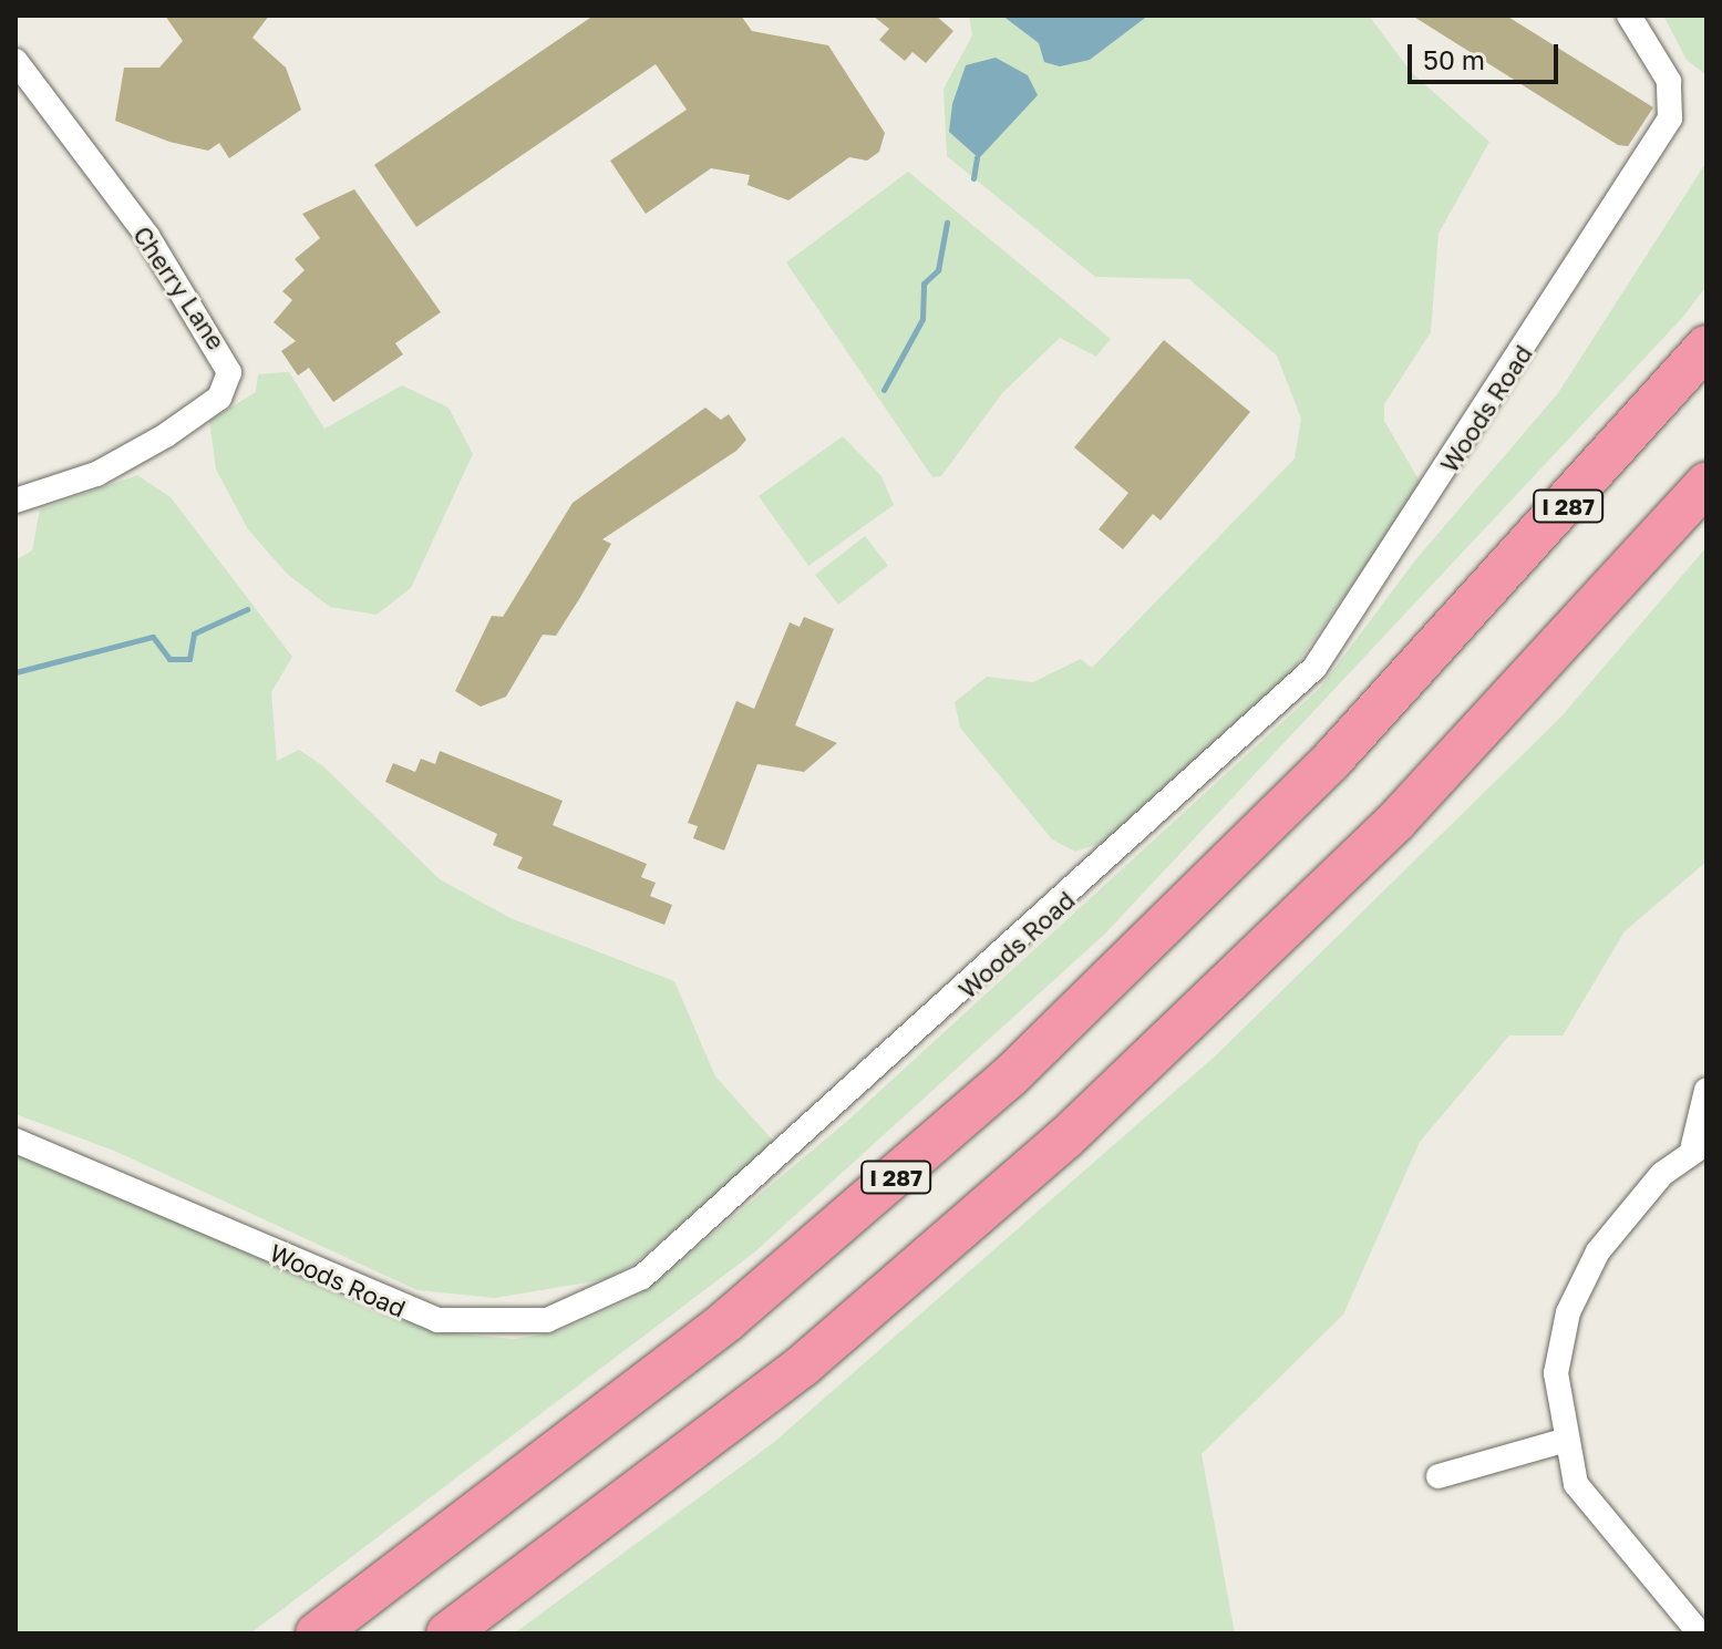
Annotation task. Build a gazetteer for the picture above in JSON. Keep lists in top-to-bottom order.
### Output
{
  "streets": {
    "highway": ["I 287"],
    "street": ["Cherry Lane", "Woods Road"]
  },
  "scale_bar": "50 m"
}
